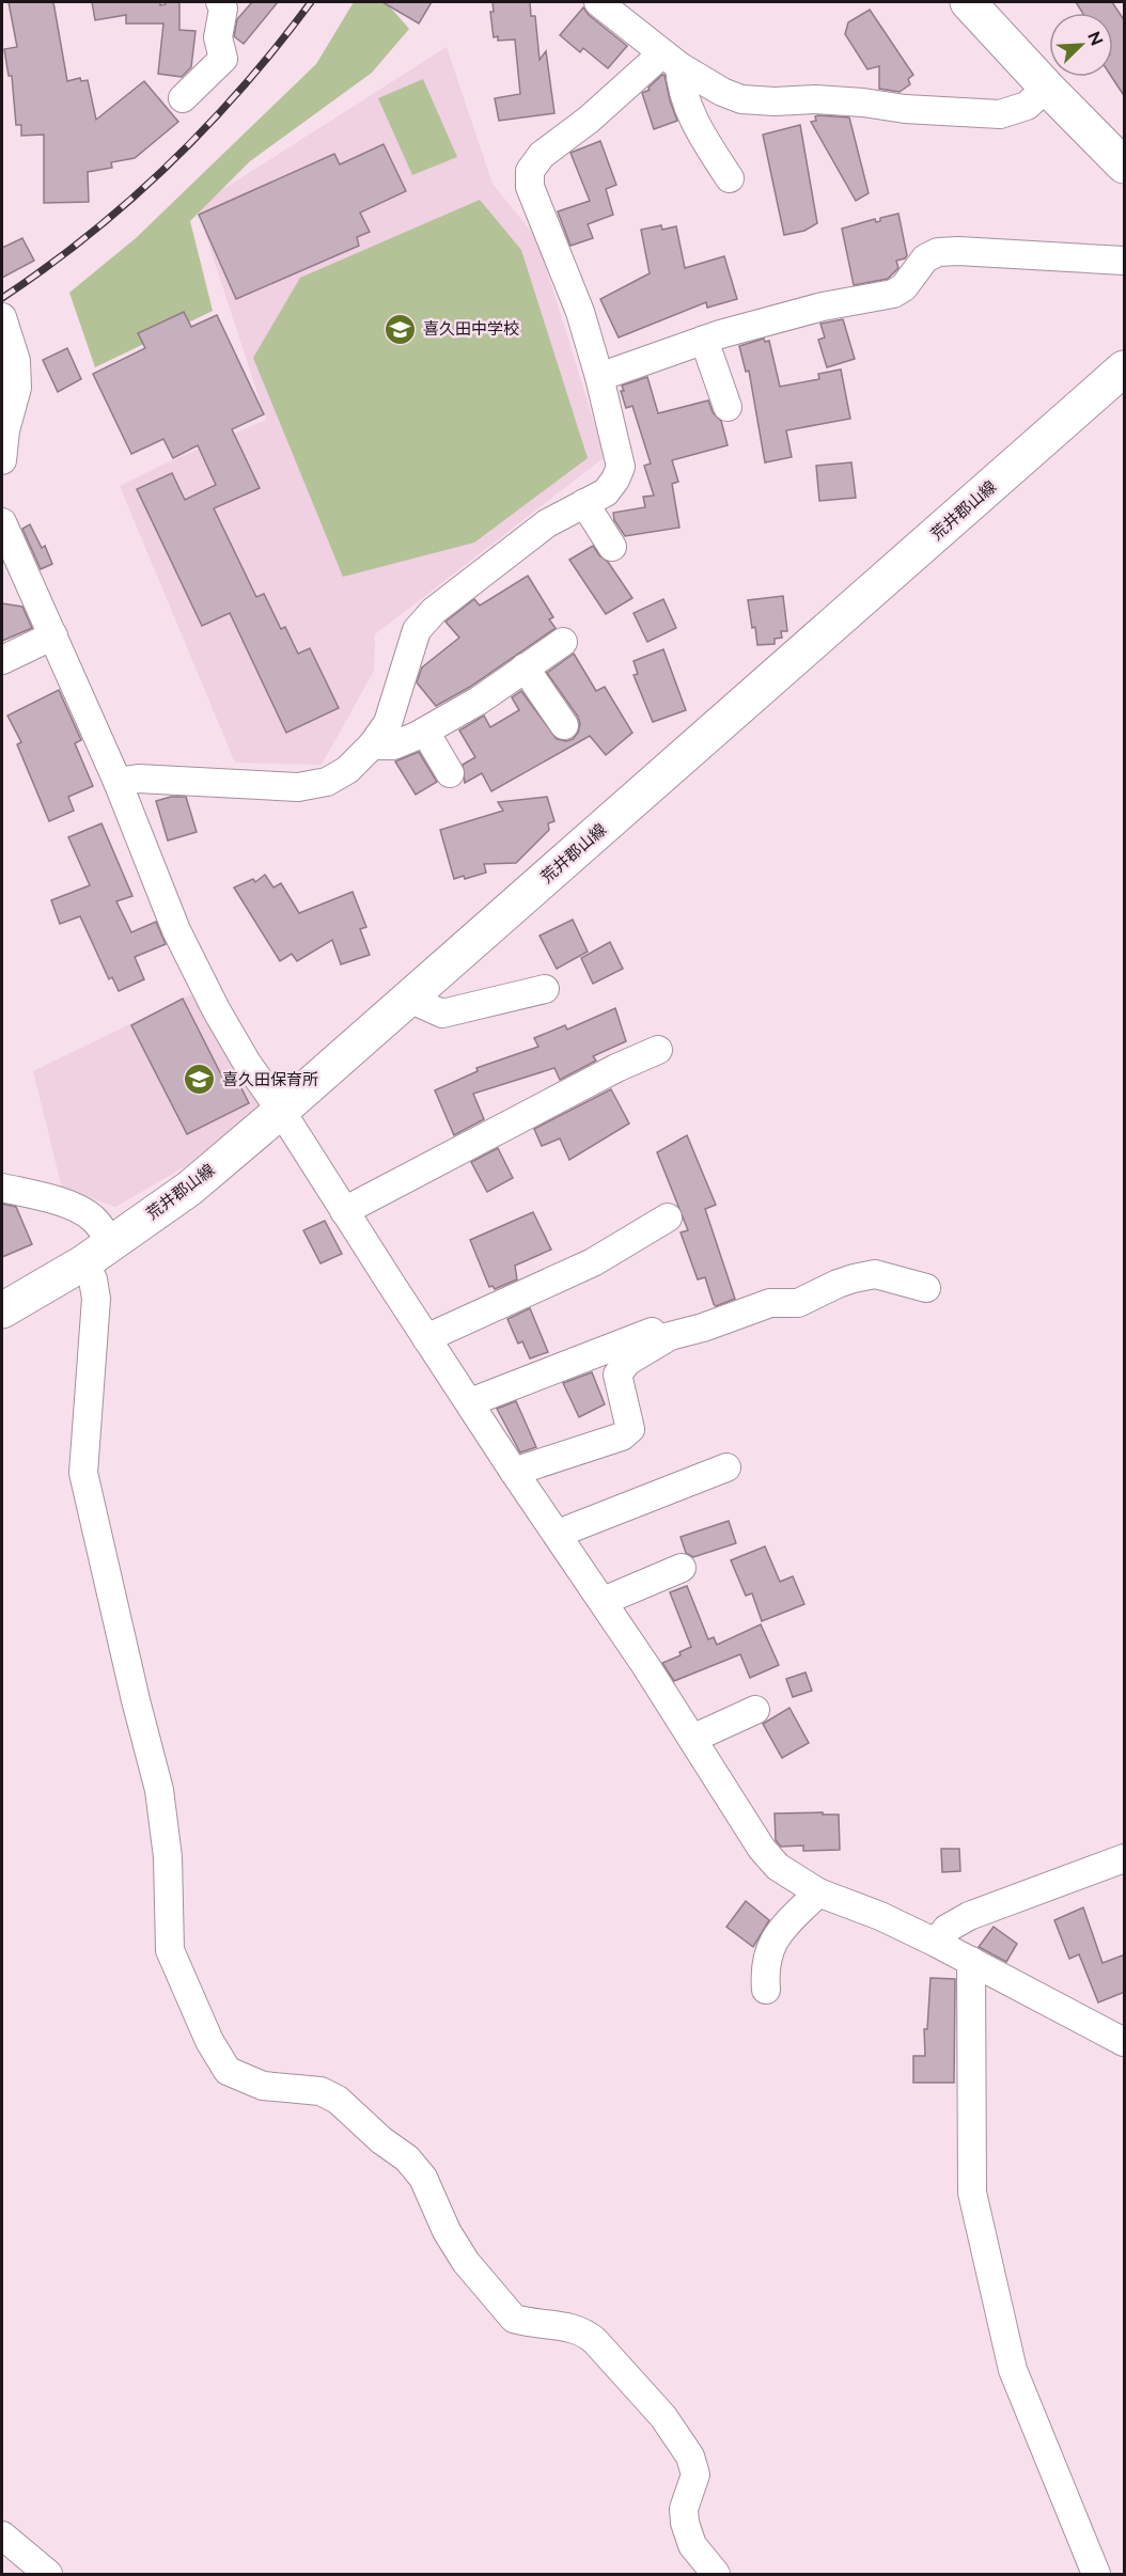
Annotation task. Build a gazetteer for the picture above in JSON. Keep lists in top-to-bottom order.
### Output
{
  "streets": {
    "main road": ["荒井郡山線"]
  },
  "places": {
    "school or university": ["喜久田中学校", "喜久田保育所"]
  },
  "north": "top right"
}
